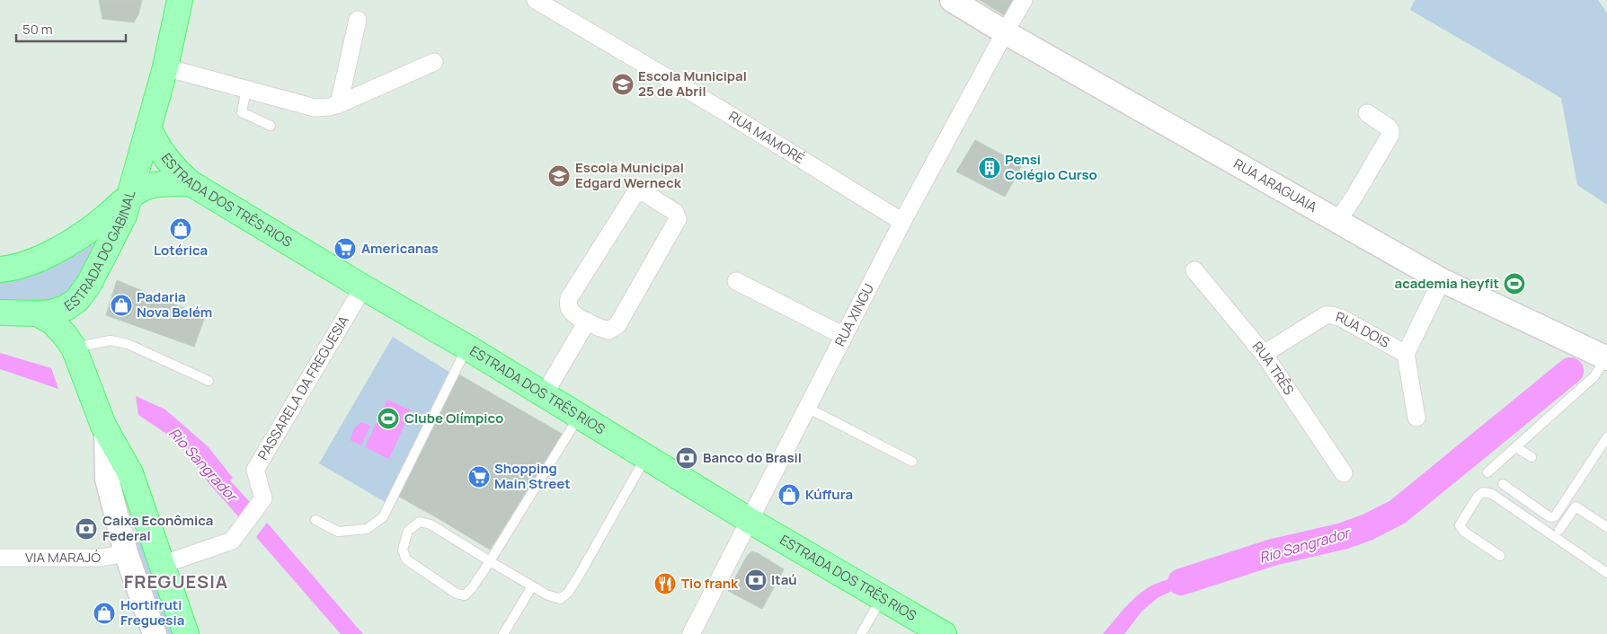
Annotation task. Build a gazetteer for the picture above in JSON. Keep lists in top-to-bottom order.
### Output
{
  "streets": {
    "main road": ["ESTRADA DOS TRÊS RIOS", "ESTRADA DO GABINAL"],
    "street": [
      "RUA MAMORÉ",
      "RUA ARAGUAIA",
      "RUA XINGU",
      "RUA DOIS",
      "RUA TRÊS",
      "PASSARELA DA FREGUESIA",
      "VIA MARAJÓ"
    ]
  },
  "crossings": [
    ["RUA MAMORÉ", "RUA XINGU"],
    ["RUA ARAGUAIA", "RUA XINGU"],
    ["ESTRADA DOS TRÊS RIOS", "RUA XINGU"],
    ["ESTRADA DOS TRÊS RIOS", "PASSARELA DA FREGUESIA"],
    ["RUA DOIS", "RUA TRÊS"]
  ],
  "districts": ["FREGUESIA"],
  "water": ["Rio Sangrador"],
  "places": {
    "school or university": ["Escola Municipal 25 de Abril", "Escola Municipal Edgard Werneck"],
    "building": ["Pensi Colégio Curso"],
    "shop": [
      "Lotérica",
      "Padaria Nova Belém",
      "Kúffura",
      "Hortifruti Freguesia"
    ],
    "supermarket": ["Americanas", "Shopping Main Street"],
    "sports": ["academia heyfit", "Clube Olímpico"],
    "bank": ["Banco do Brasil", "Caixa Econômica Federal", "Itaú"],
    "restaurant": ["Tio frank"]
  },
  "scale_bar": "50 m"
}
